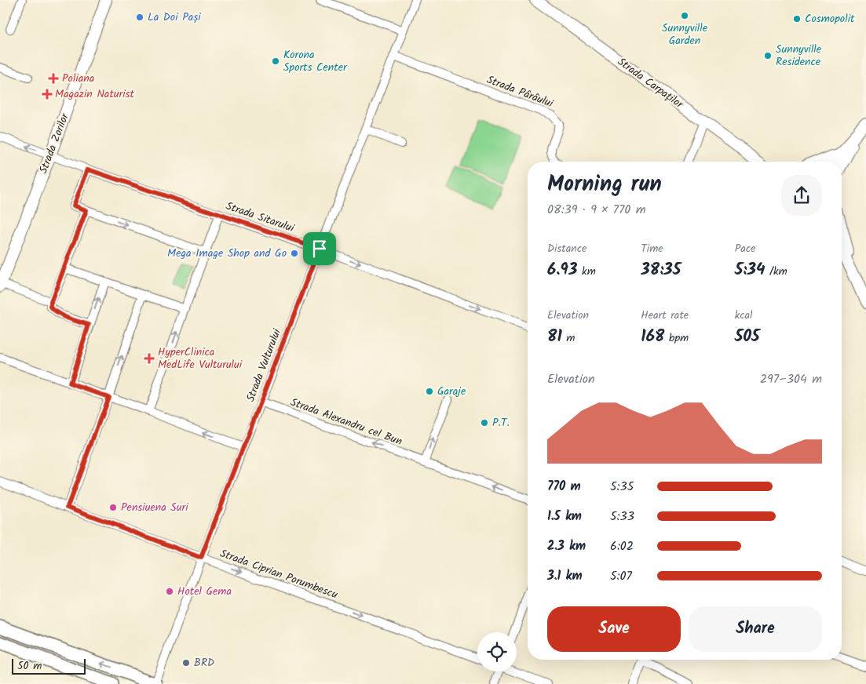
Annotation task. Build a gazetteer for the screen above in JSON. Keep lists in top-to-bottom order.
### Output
{
  "streets": {
    "main road": ["Strada Carpaților", "Strada Zorilor"],
    "street": [
      "Strada Pârâului",
      "Strada Sitarului",
      "Strada Vulturului",
      "Strada Alexandru cel Bun",
      "Strada Ciprian Porumbescu"
    ]
  },
  "crossings": [
    ["Strada Pârâului", "Strada Vulturului"],
    ["Strada Zorilor", "Strada Sitarului"],
    ["Strada Sitarului", "Strada Vulturului"],
    ["Strada Vulturului", "Strada Alexandru cel Bun"],
    ["Strada Vulturului", "Strada Ciprian Porumbescu"]
  ],
  "one_way": ["Strada Alexandru cel Bun", "Strada Ciprian Porumbescu"],
  "places": {
    "other": [
      "Sunnyville Garden",
      "La Doi Pași",
      "Cosmopolit",
      "Sunnyville Residence",
      "Korona Sports Center",
      "Mega Image Shop and Go",
      "Garaje",
      "P.T.",
      "Pensiuena Suri",
      "Hotel Gema",
      "BRD"
    ],
    "health": ["Poliana", "Magazin Naturist", "HyperClinica MedLife Vulturului"]
  },
  "scale_bar": "50 m",
  "page": {
    "heading": ["Morning run", "08:39 · 9 × 770 m"],
    "stats": [
      ["Distance", "6.93 km"],
      ["Time", "38:35"],
      ["Pace", "5:34 /km"],
      ["Elevation", "81 m"],
      ["Heart rate", "168 bpm"],
      ["kcal", "505"]
    ],
    "chart": ["Elevation", "297–304 m"],
    "list": [
      {
        "name": "770 m",
        "note": "5:35"
      },
      {
        "name": "1.5 km",
        "note": "5:33"
      },
      {
        "name": "2.3 km",
        "note": "6:02"
      },
      {
        "name": "3.1 km",
        "note": "5:07"
      }
    ],
    "buttons": ["Save", "Share"],
    "scale": "50 m"
  }
}
